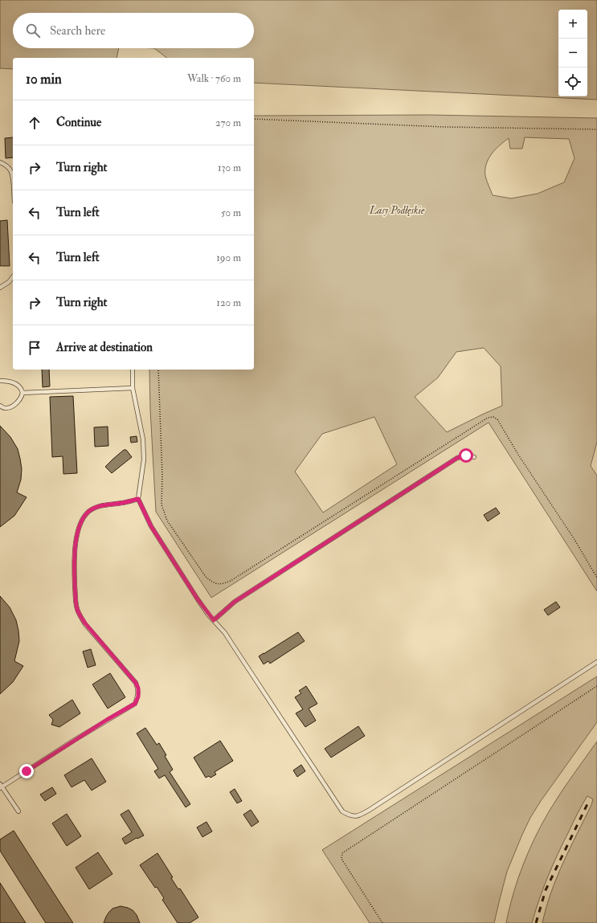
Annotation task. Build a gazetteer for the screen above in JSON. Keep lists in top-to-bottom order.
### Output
{
  "parks": ["Lasy Podłęskie"],
  "page": {
    "map_buttons": ["+", "−"],
    "search": "Search here",
    "heading": ["10 min", "Walk · 760 m"],
    "list": [
      ["Continue", "270 m"],
      ["Turn right", "130 m"],
      ["Turn left", "50 m"],
      ["Turn left", "190 m"],
      ["Turn right", "120 m"],
      "Arrive at destination"
    ]
  }
}
